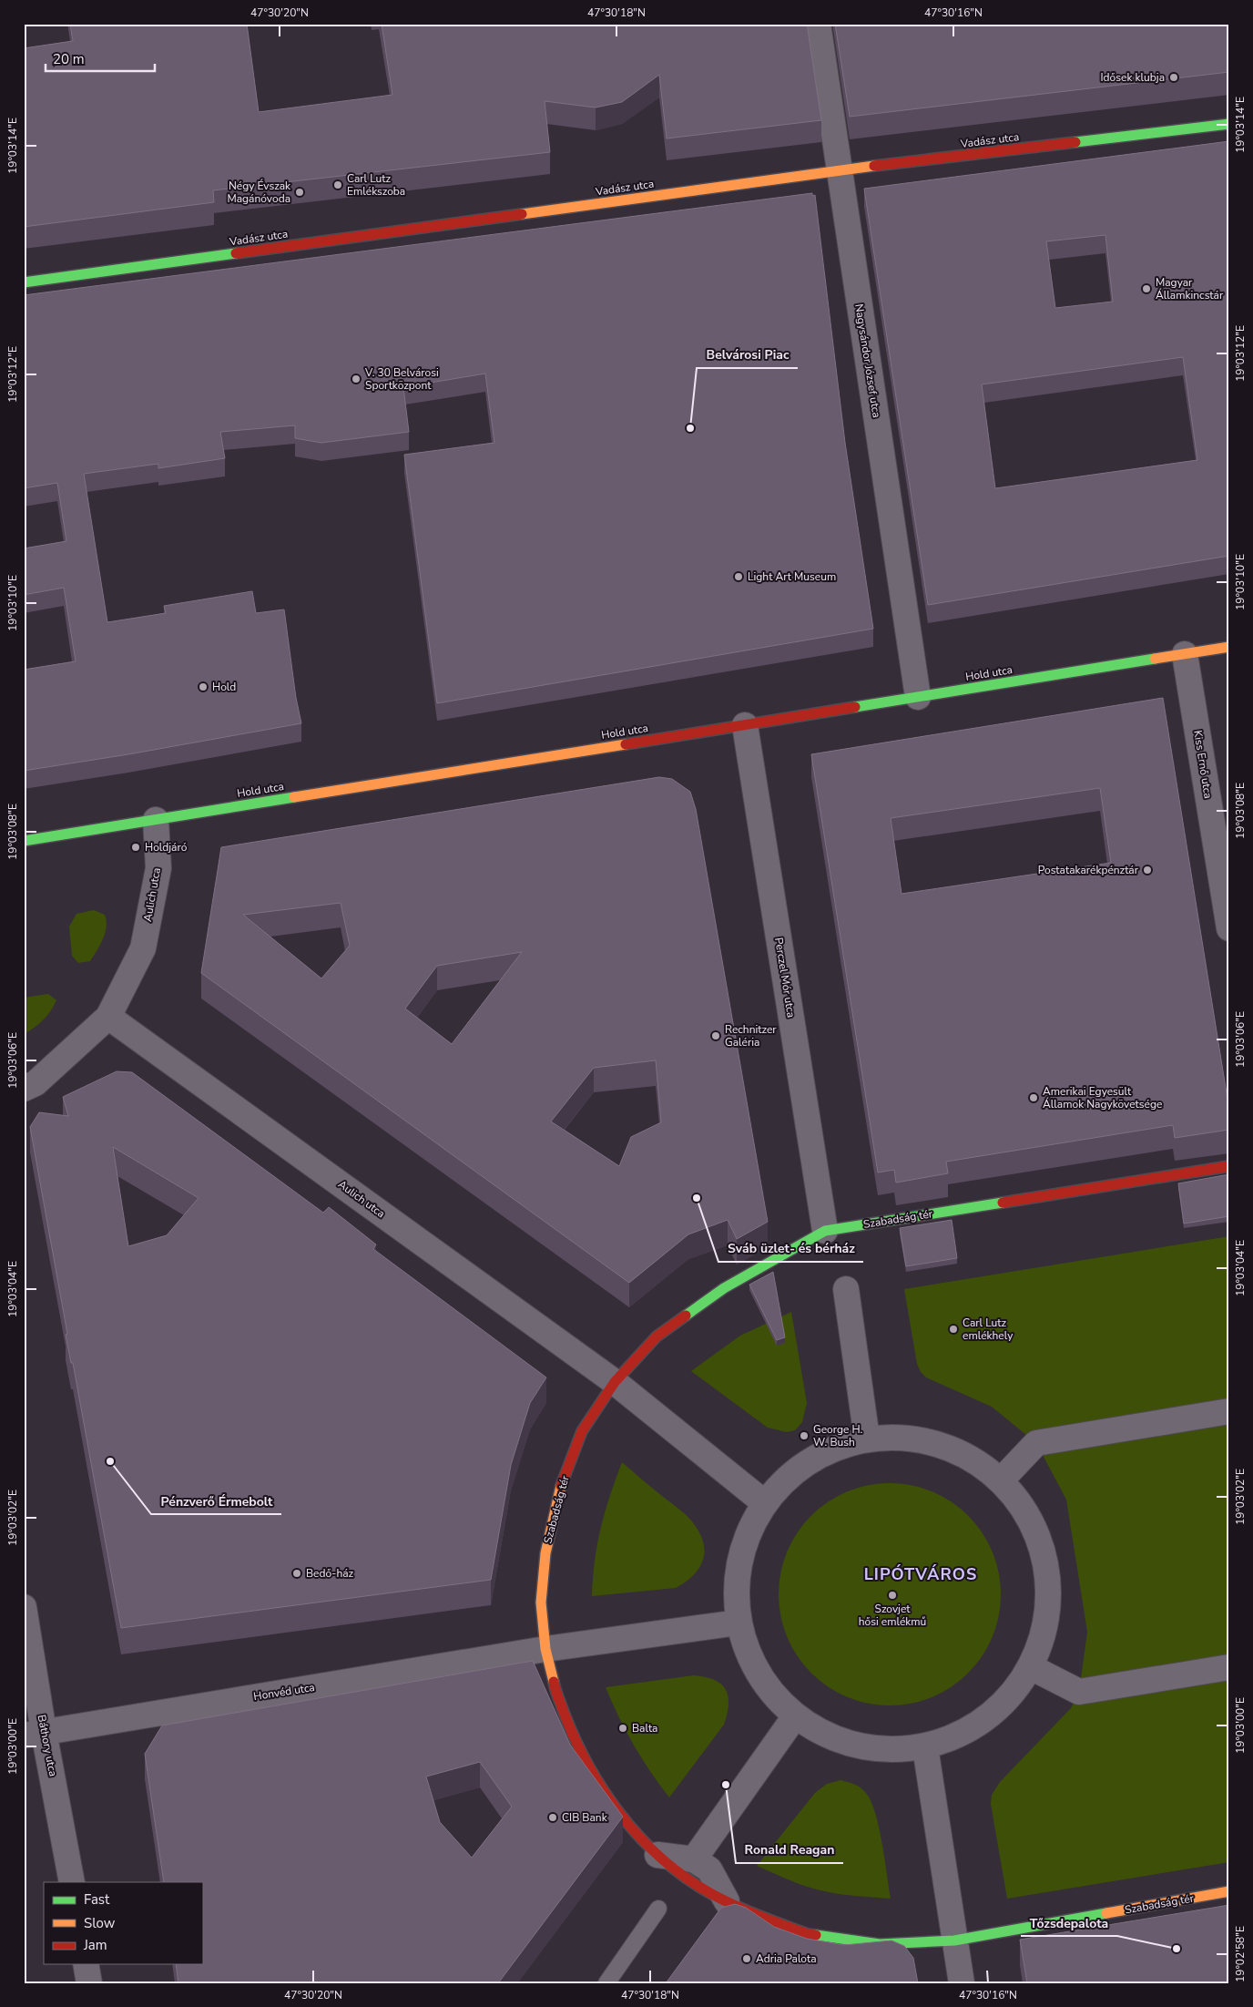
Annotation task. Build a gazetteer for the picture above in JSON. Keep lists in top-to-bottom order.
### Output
{
  "streets": {
    "street": [
      "Vadász utca",
      "Nagysándor József utca",
      "Hold utca",
      "Kiss Ernő utca",
      "Aulich utca",
      "Perczel Mór utca",
      "Szabadság tér",
      "Honvéd utca",
      "Báthory utca"
    ]
  },
  "crossings": [
    ["Vadász utca", "Nagysándor József utca"],
    ["Nagysándor József utca", "Hold utca"],
    ["Hold utca", "Kiss Ernő utca"],
    ["Hold utca", "Aulich utca"],
    ["Hold utca", "Perczel Mór utca"],
    ["Aulich utca", "Szabadság tér"],
    ["Perczel Mór utca", "Szabadság tér"],
    ["Szabadság tér", "Honvéd utca"],
    ["Honvéd utca", "Báthory utca"]
  ],
  "districts": ["LIPÓTVÁROS"],
  "places": [
    "Idősek klubja",
    "Carl Lutz Emlékszoba",
    "Négy Évszak Magánóvoda",
    "Magyar Államkincstár",
    "V. 30 Belvárosi Sportközpont",
    "Belvárosi Piac",
    "Light Art Museum",
    "Hold",
    "Holdjáró",
    "Postatakarékpénztár",
    "Rechnitzer Galéria",
    "Amerikai Egyesült Államok Nagykövetsége",
    "Sváb üzlet- és bérház",
    "Carl Lutz emlékhely",
    "George H. W. Bush",
    "Pénzverő Érmebolt",
    "Bedő-ház",
    "Szovjet hősi emlékmű",
    "Balta",
    "Ronald Reagan",
    "CIB Bank",
    "Tőzsdepalota",
    "Adria Palota"
  ],
  "legend": ["Fast", "Slow", "Jam"],
  "scale_bar": "20 m",
  "coordinates": [
    "47°30'20\"N",
    "47°30'18\"N",
    "47°30'16\"N",
    "19°03'14\"E",
    "19°03'12\"E",
    "19°03'10\"E",
    "19°03'08\"E",
    "19°03'06\"E",
    "19°03'04\"E",
    "19°03'02\"E",
    "19°03'00\"E",
    "19°02'58\"E"
  ]
}
